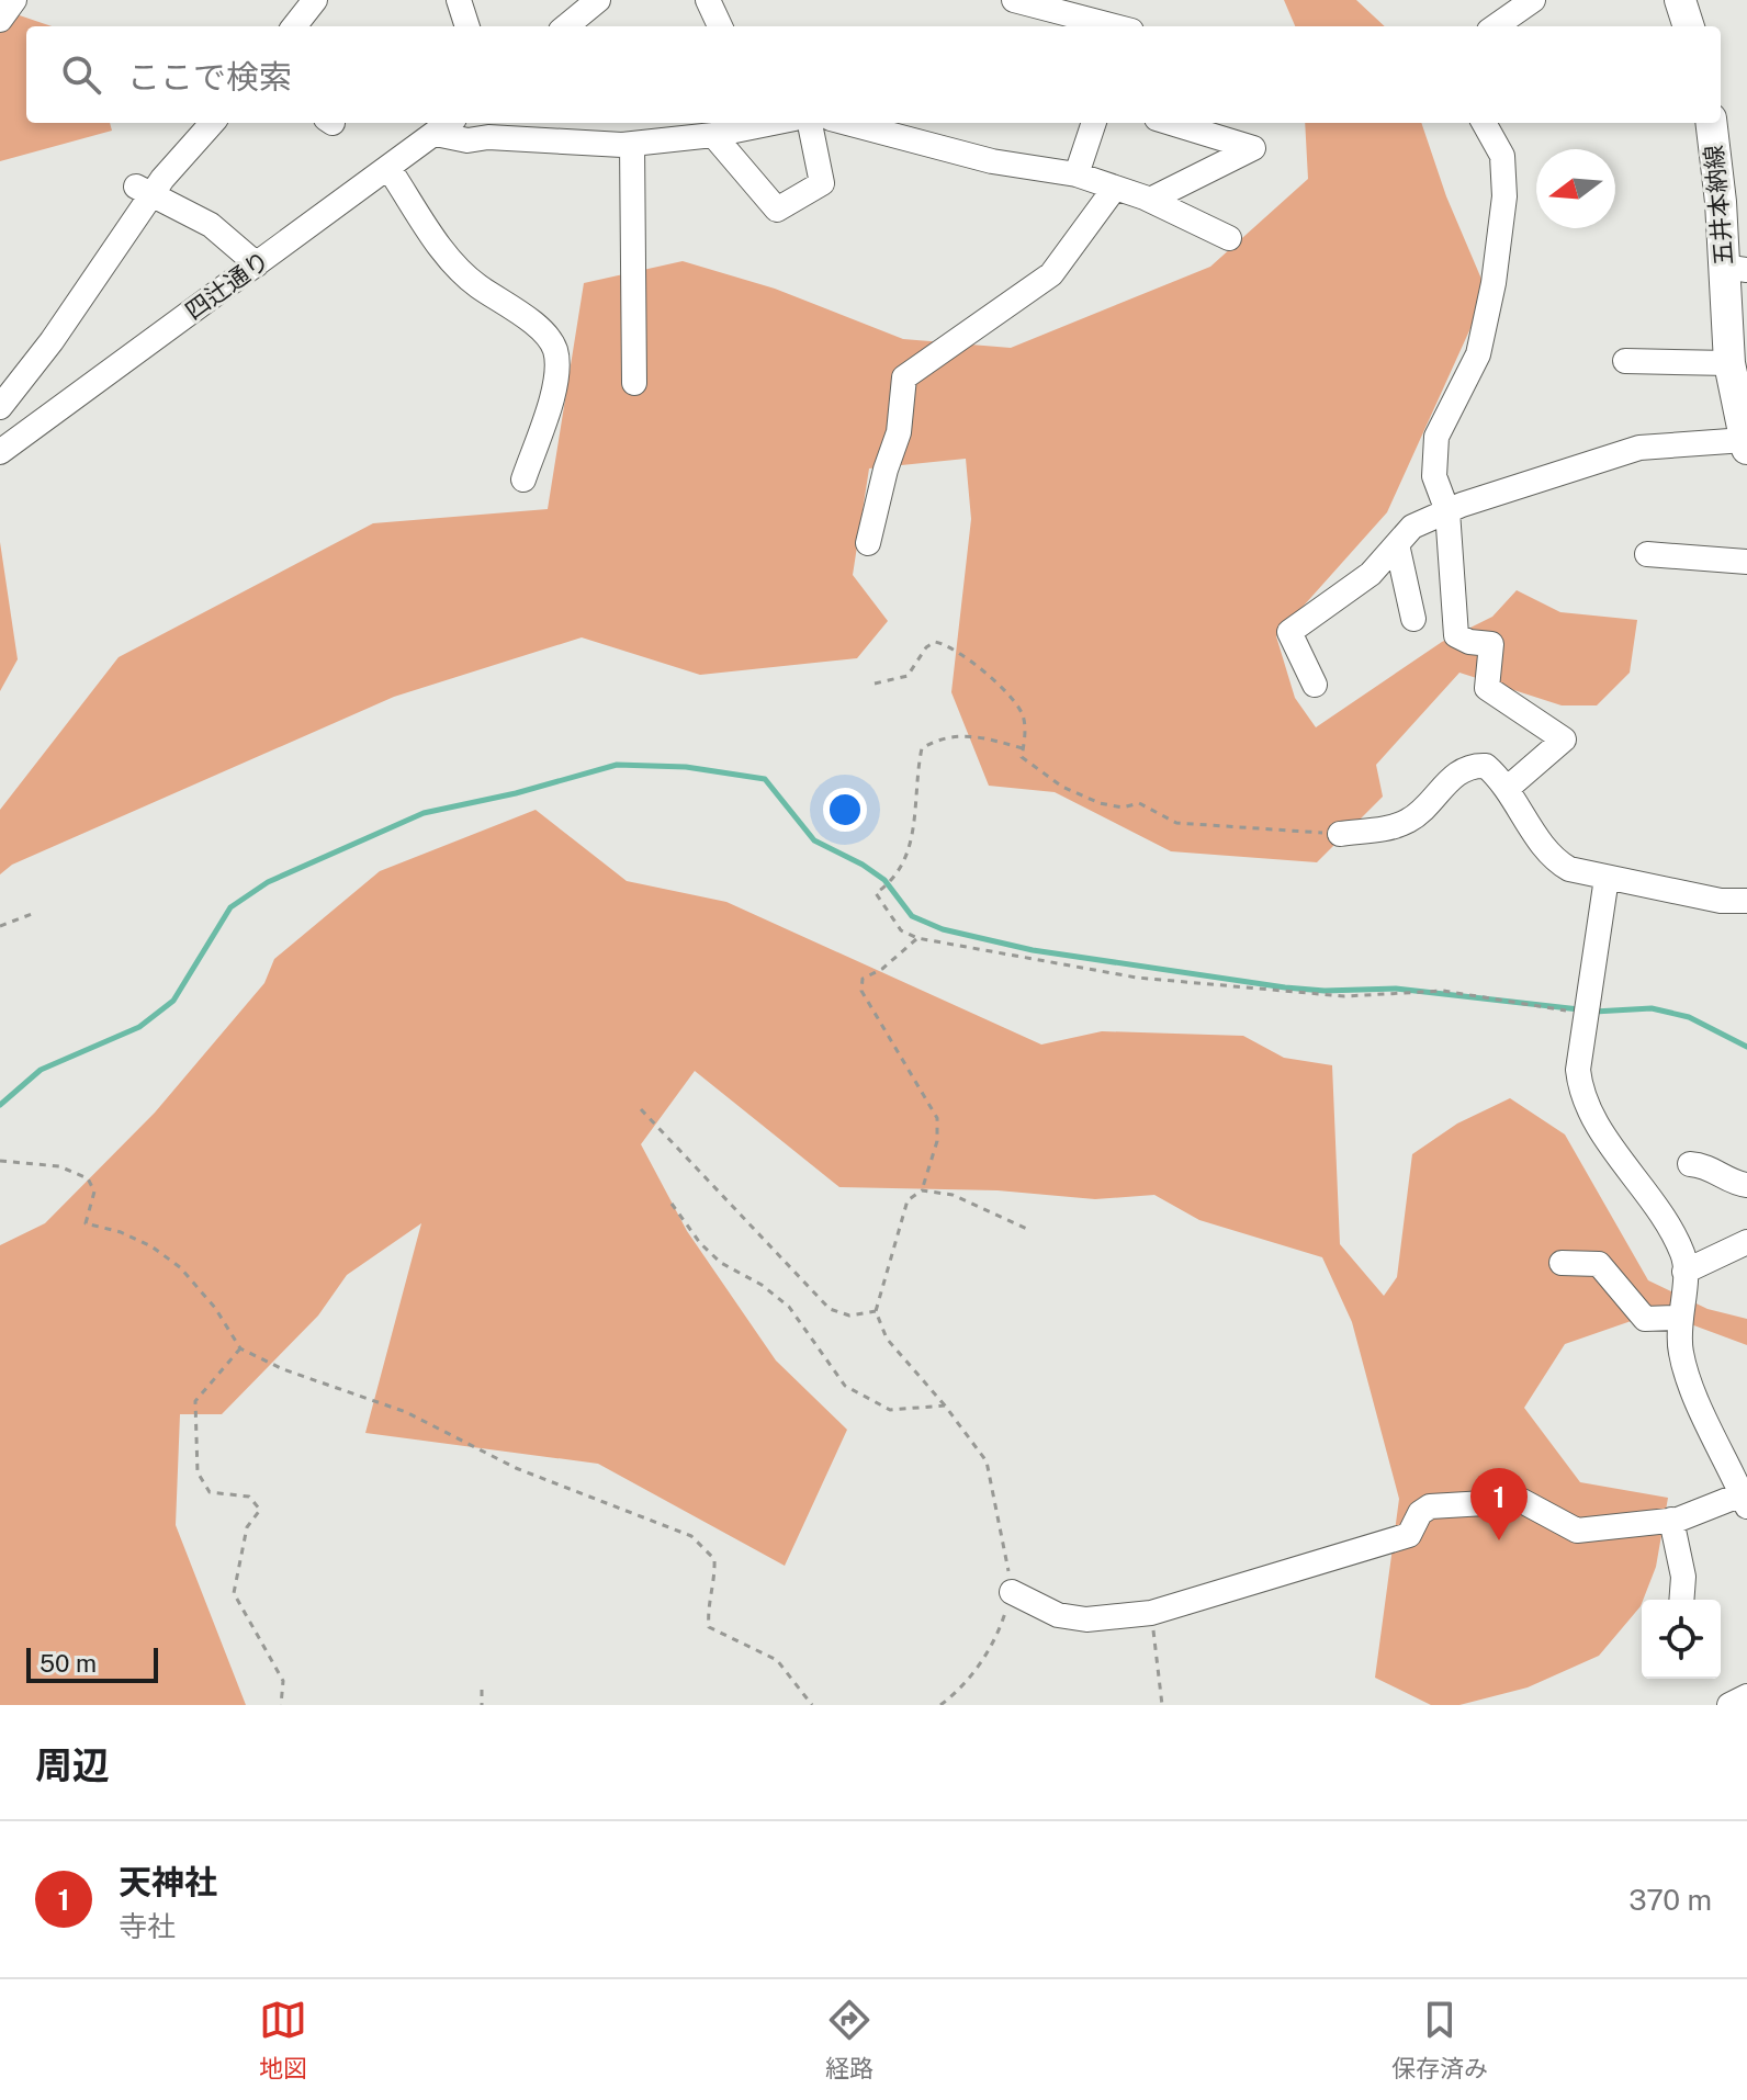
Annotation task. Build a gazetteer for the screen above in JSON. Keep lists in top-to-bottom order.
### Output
{
  "streets": {
    "main road": ["五井本納線"],
    "street": ["四辻通り"]
  },
  "scale_bar": "50 m",
  "north": "left",
  "page": {
    "search": "ここで検索",
    "pins": "1",
    "scale": "50 m",
    "heading": "周辺",
    "list": [
      {
        "mark": "1",
        "name": "天神社",
        "note": "寺社",
        "value": "370 m"
      }
    ],
    "nav": ["地図", "経路", "保存済み"]
  }
}
